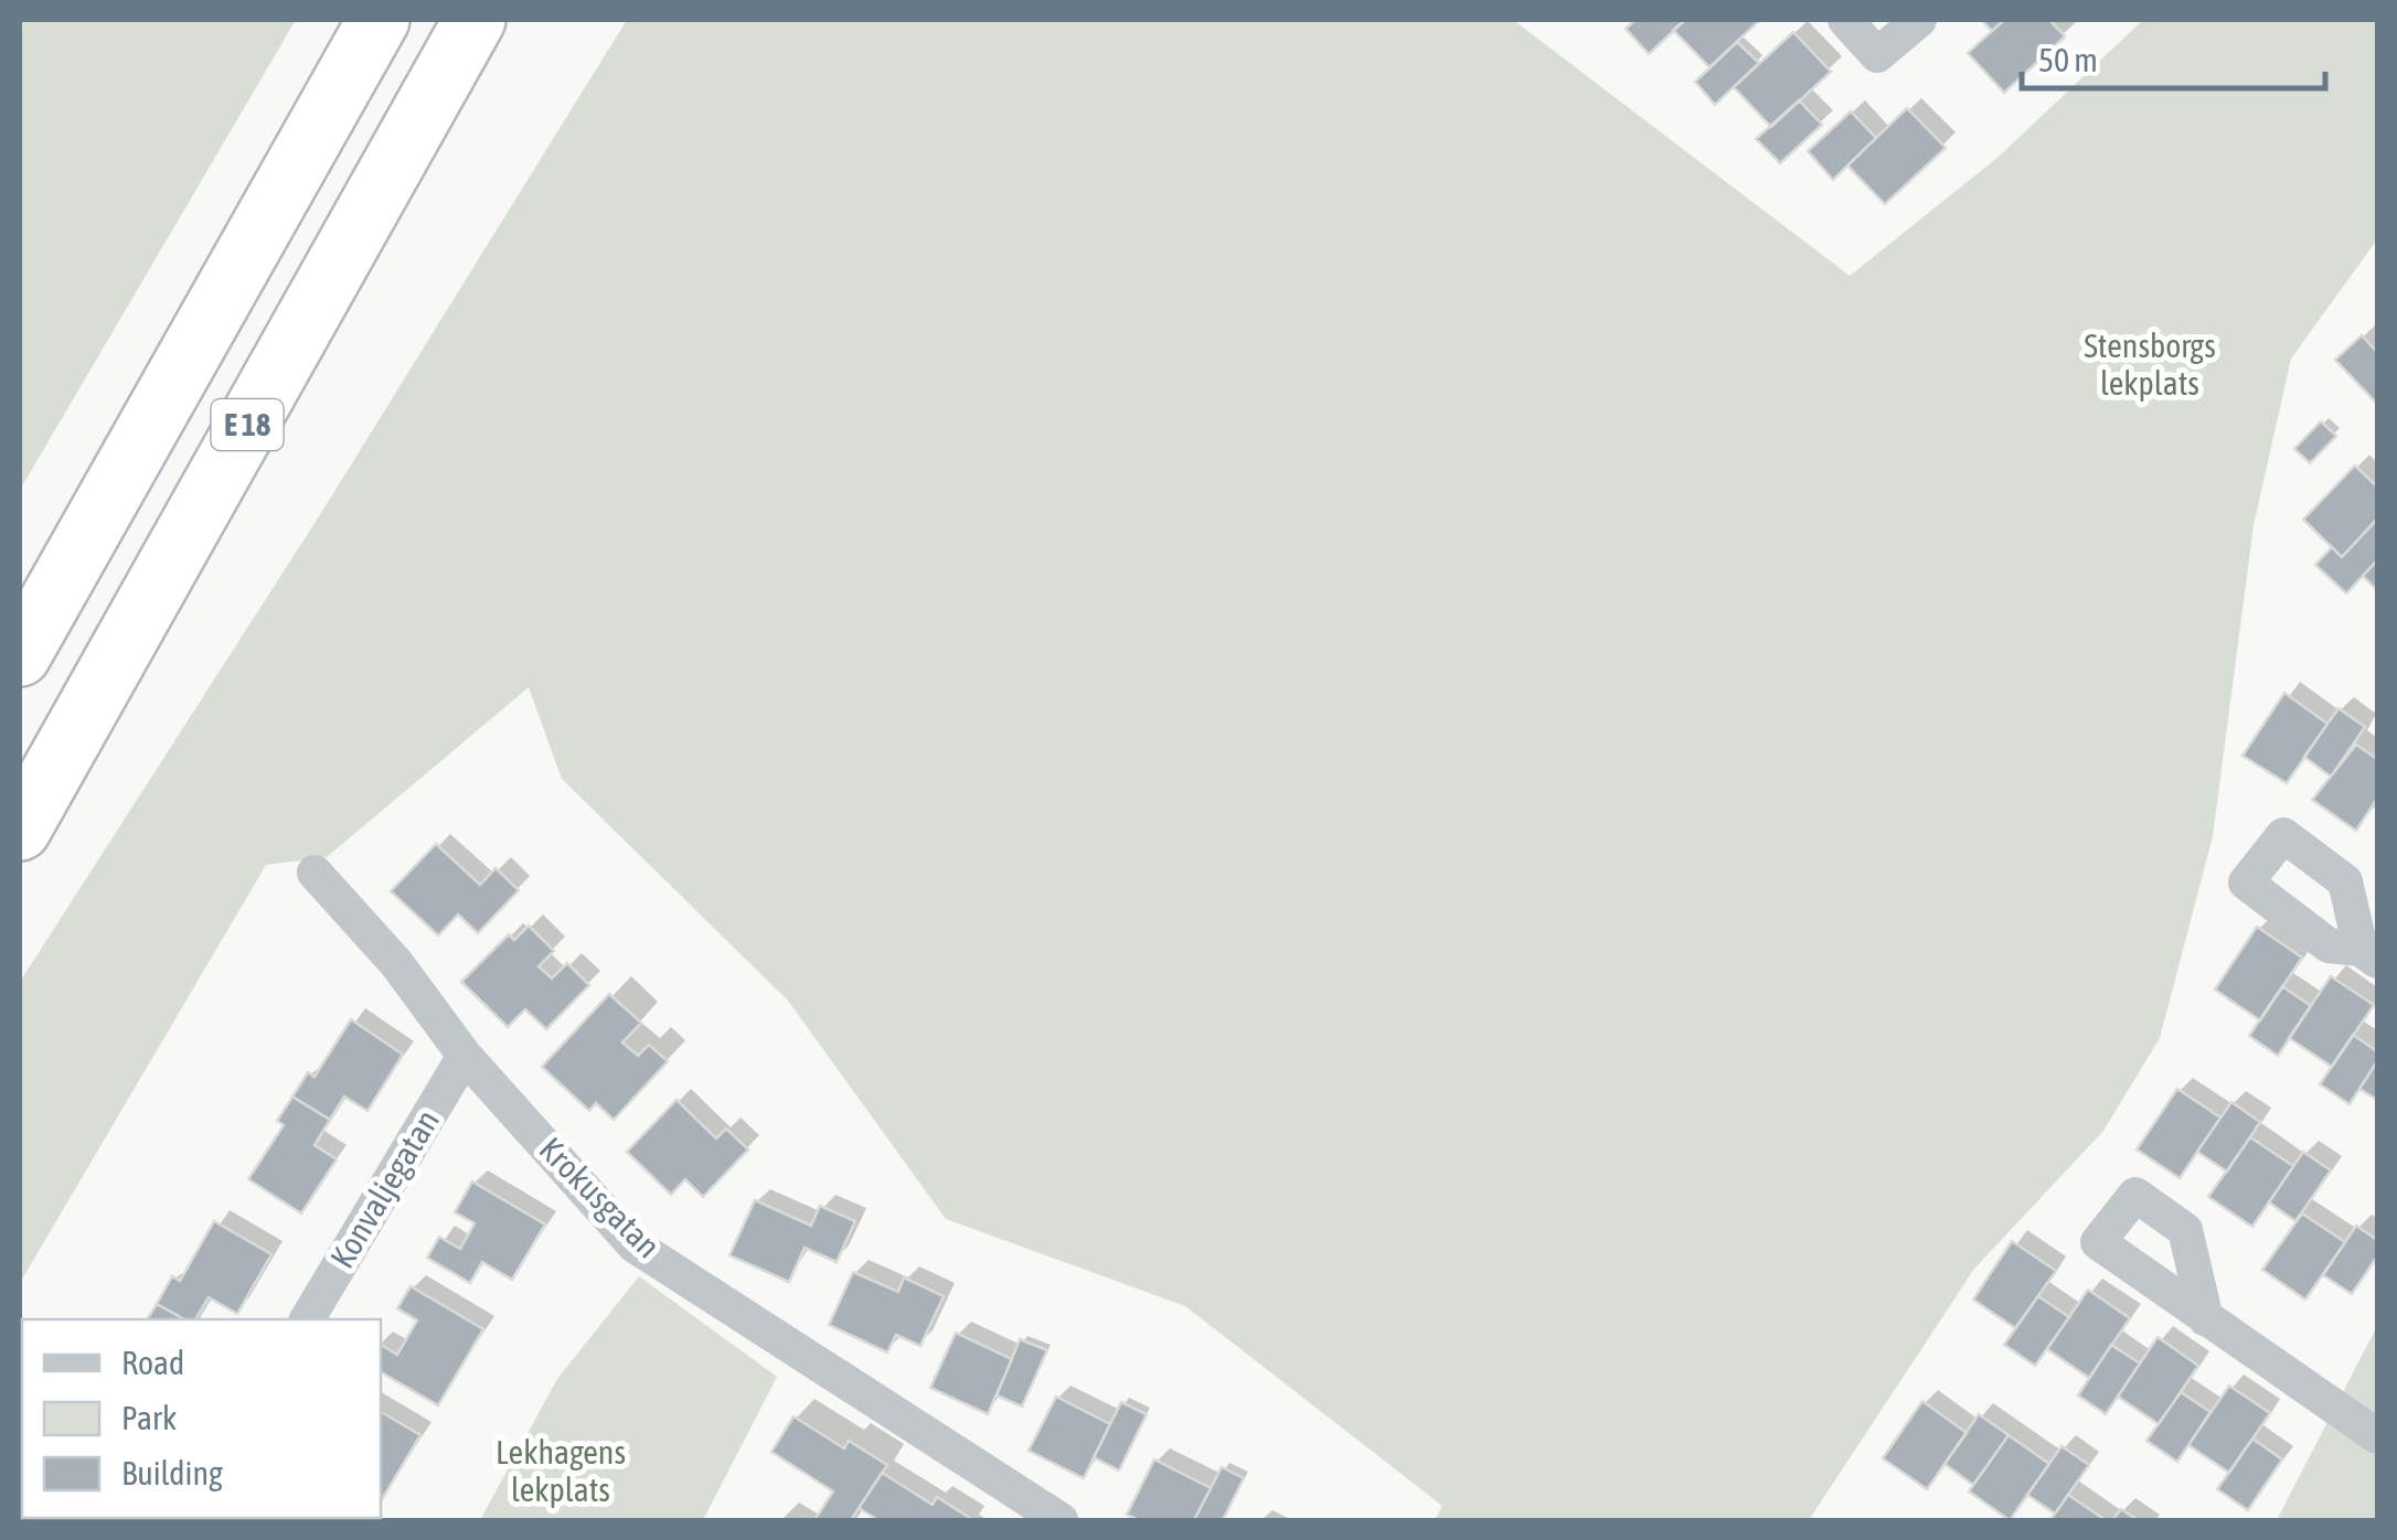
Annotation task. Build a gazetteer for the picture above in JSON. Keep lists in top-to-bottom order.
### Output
{
  "streets": {
    "highway": ["E 18"],
    "street": ["Konvaljegatan", "Krokusgatan"]
  },
  "crossings": [
    ["Konvaljegatan", "Krokusgatan"]
  ],
  "parks": ["Stensborgs lekplats", "Lekhagens lekplats"],
  "legend": ["Road", "Park", "Building"],
  "scale_bar": "50 m"
}
